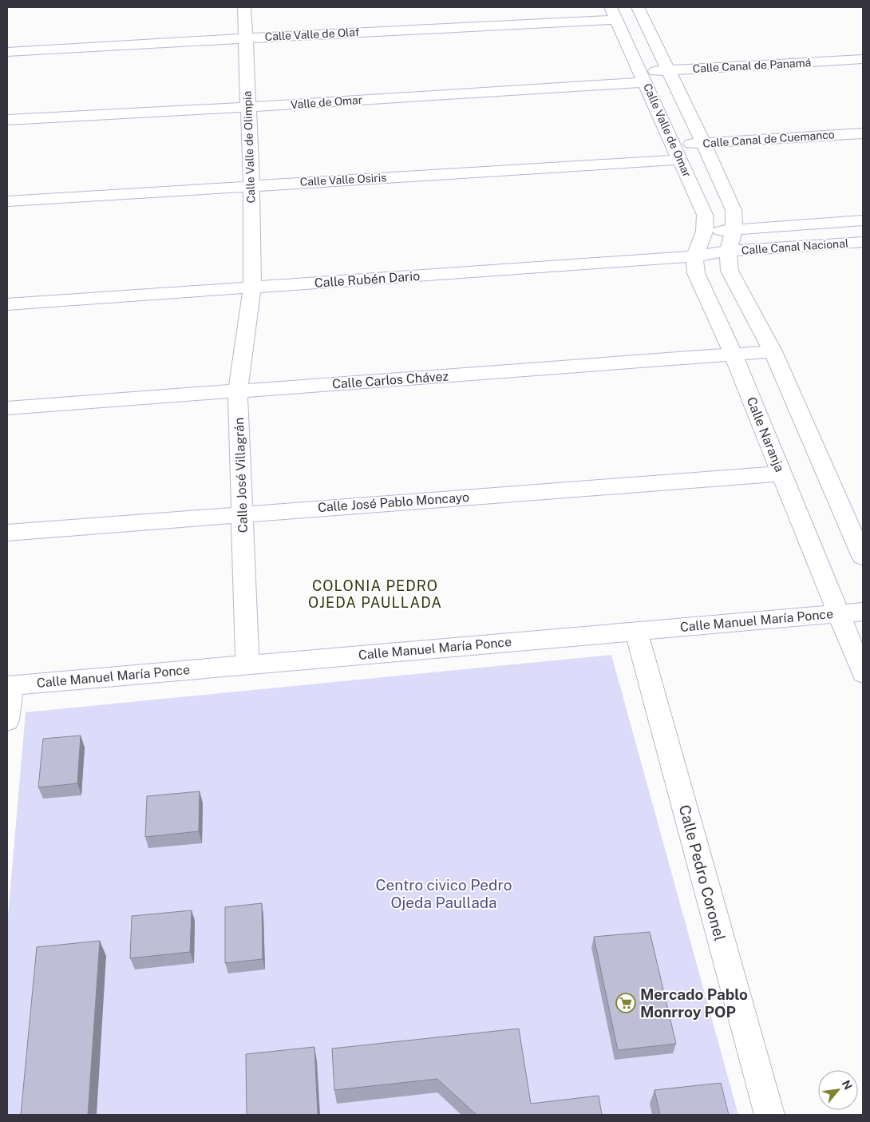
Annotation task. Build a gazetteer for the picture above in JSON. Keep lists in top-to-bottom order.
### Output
{
  "streets": {
    "street": [
      "Calle Valle de Olaf",
      "Calle Canal de Panamá",
      "Valle de Omar",
      "Calle Valle de Omar",
      "Calle Canal de Cuemanco",
      "Calle Valle de Olimpia",
      "Calle Valle Osiris",
      "Calle Canal Nacional",
      "Calle Rubén Dario",
      "Calle Carlos Chávez",
      "Calle Naranja",
      "Calle José Villagrán",
      "Calle José Pablo Moncayo",
      "Calle Manuel María Ponce",
      "Calle Pedro Coronel"
    ]
  },
  "crossings": [
    ["Calle Valle de Olaf", "Calle Valle de Omar"],
    ["Calle Valle de Olaf", "Calle Valle de Olimpia"],
    ["Calle Canal de Panamá", "Valle de Omar"],
    ["Calle Canal de Panamá", "Calle Valle de Omar"],
    ["Valle de Omar", "Calle Valle de Omar"],
    ["Valle de Omar", "Calle Valle de Olimpia"],
    ["Calle Valle de Omar", "Calle Canal de Cuemanco"],
    ["Calle Valle de Omar", "Calle Valle Osiris"],
    ["Calle Valle de Omar", "Calle Canal Nacional"],
    ["Calle Valle de Omar", "Calle Rubén Dario"],
    ["Calle Valle de Omar", "Calle Naranja"],
    ["Calle Valle de Olimpia", "Calle Valle Osiris"],
    ["Calle Valle de Olimpia", "Calle Rubén Dario"],
    ["Calle Valle de Olimpia", "Calle José Villagrán"],
    ["Calle Canal Nacional", "Calle Rubén Dario"],
    ["Calle Rubén Dario", "Calle Naranja"],
    ["Calle Rubén Dario", "Calle José Villagrán"],
    ["Calle Carlos Chávez", "Calle Naranja"],
    ["Calle Carlos Chávez", "Calle José Villagrán"],
    ["Calle Naranja", "Calle José Pablo Moncayo"],
    ["Calle Naranja", "Calle Manuel María Ponce"],
    ["Calle José Villagrán", "Calle José Pablo Moncayo"],
    ["Calle José Villagrán", "Calle Manuel María Ponce"],
    ["Calle Manuel María Ponce", "Calle Pedro Coronel"]
  ],
  "districts": ["COLONIA PEDRO OJEDA PAULLADA"],
  "parks": ["Centro civico Pedro Ojeda Paullada"],
  "places": {
    "supermarket": ["Mercado Pablo Monrroy POP"]
  },
  "north": "top right"
}
